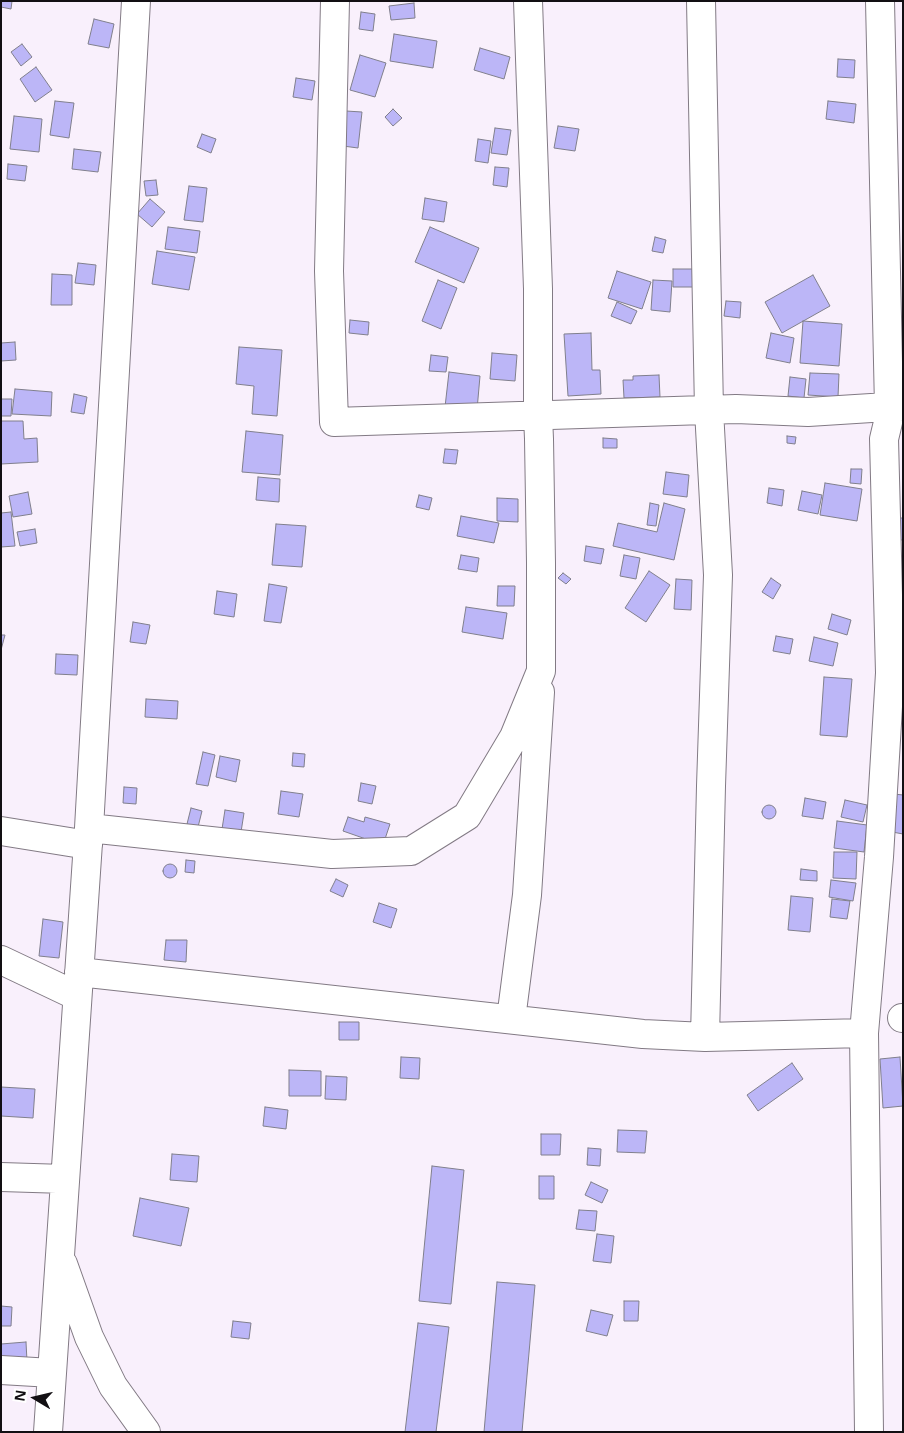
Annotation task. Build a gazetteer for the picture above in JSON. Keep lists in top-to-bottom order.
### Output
{
  "north": "left"
}
